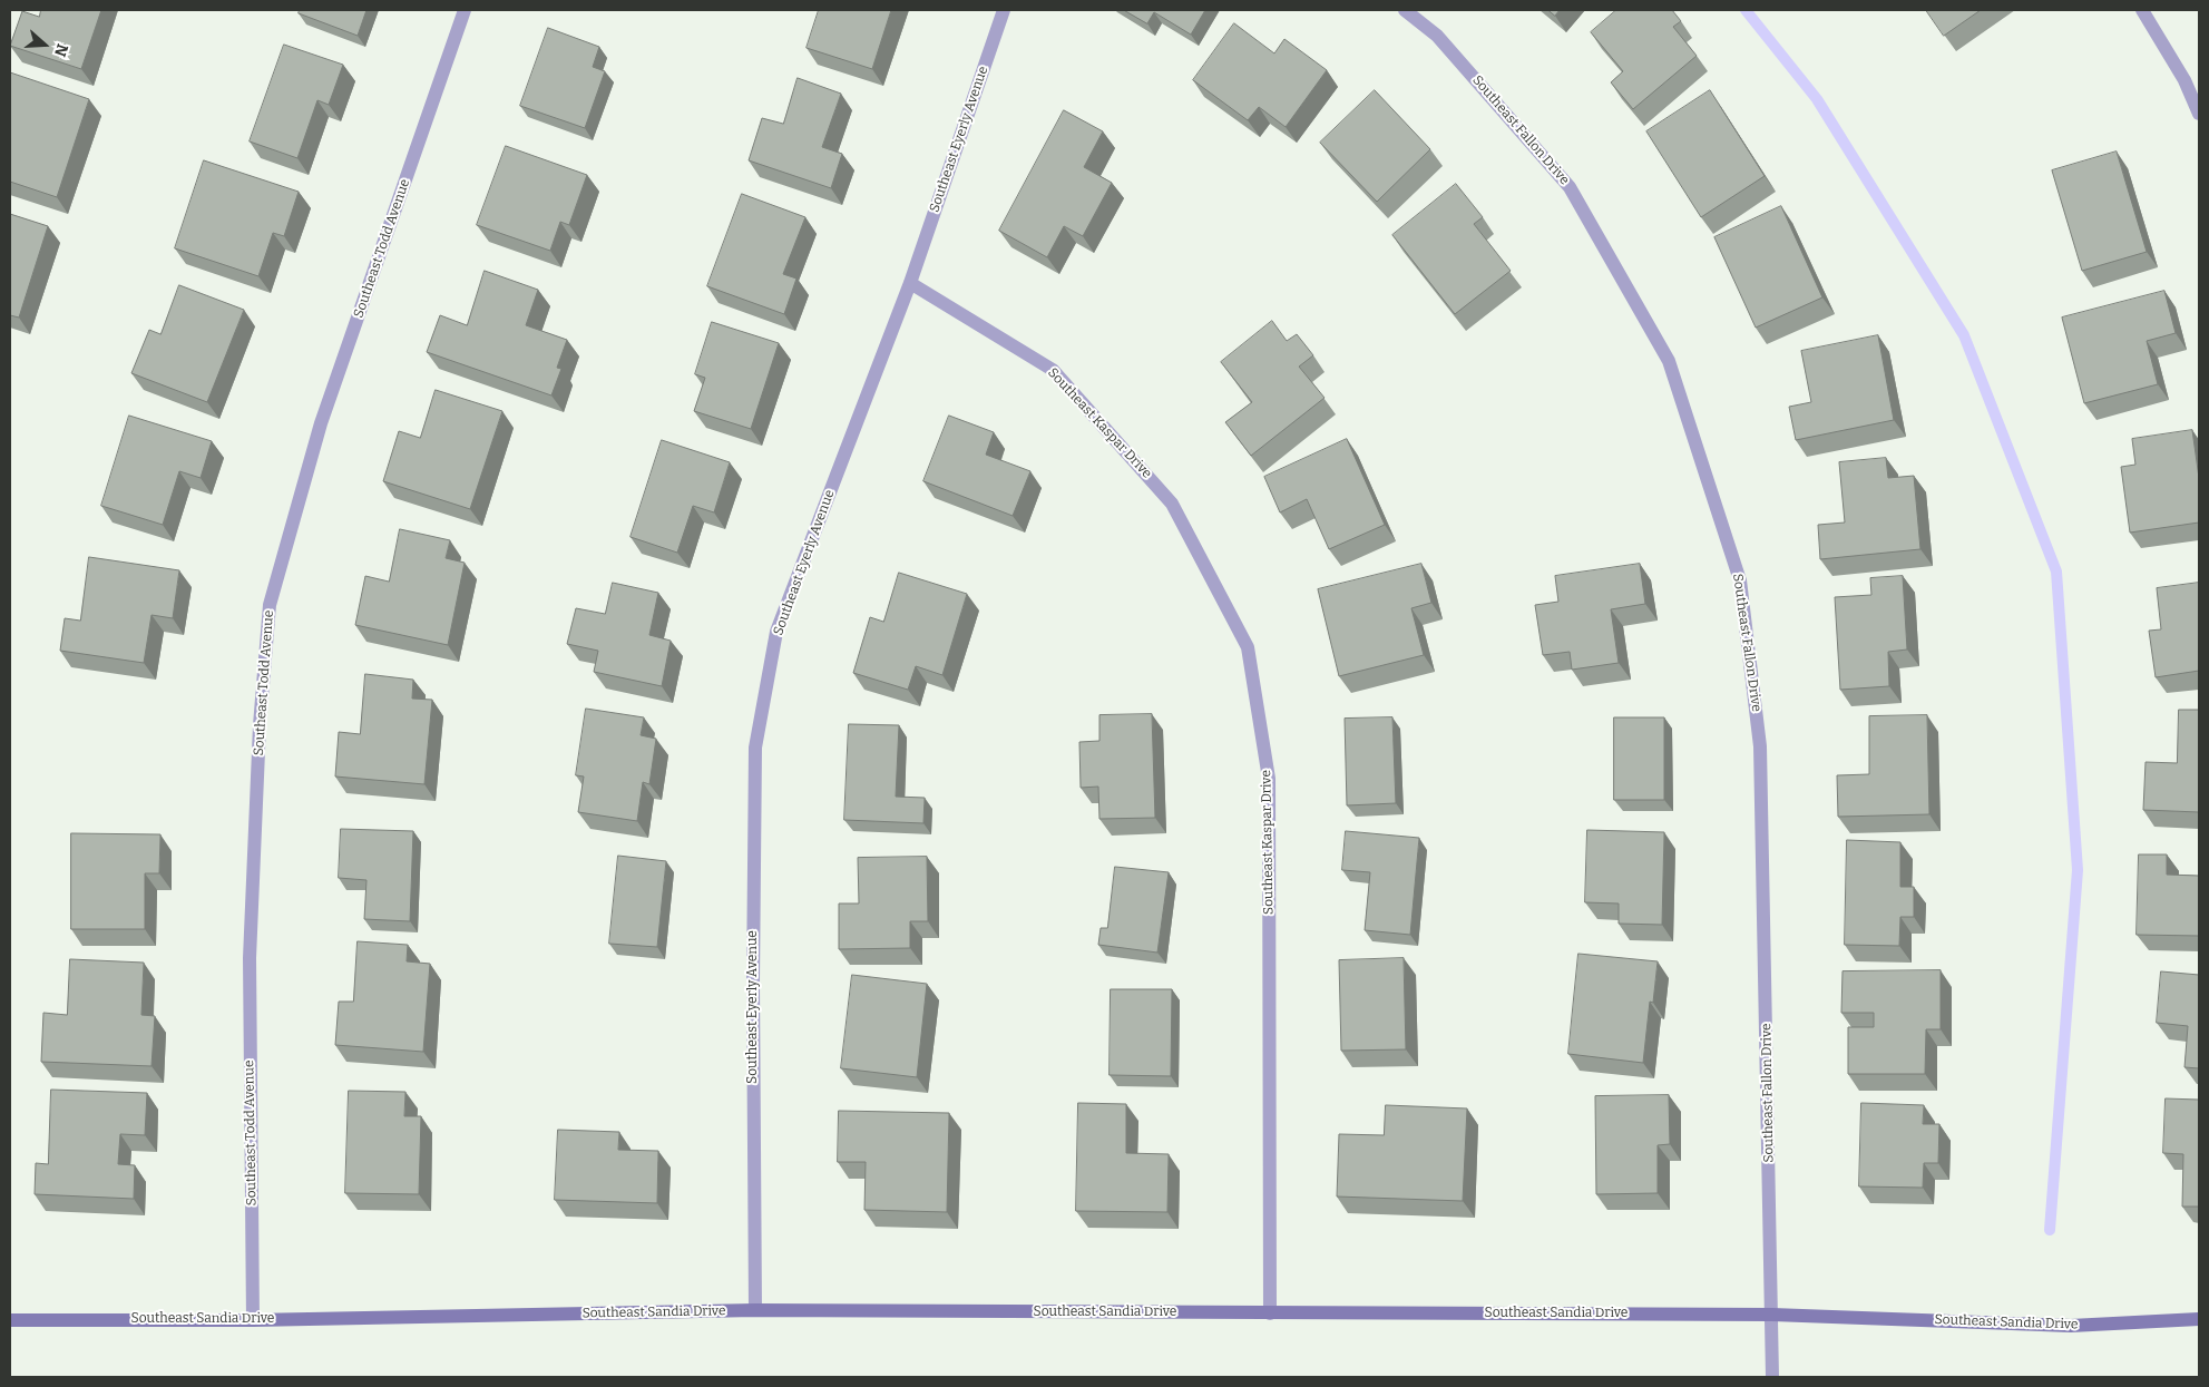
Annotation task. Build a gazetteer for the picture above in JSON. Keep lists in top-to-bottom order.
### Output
{
  "streets": {
    "street": [
      "Southeast Fallon Drive",
      "Southeast Eyerly Avenue",
      "Southeast Todd Avenue",
      "Southeast Kaspar Drive",
      "Southeast Sandia Drive"
    ]
  },
  "crossings": [
    ["Southeast Fallon Drive", "Southeast Sandia Drive"],
    ["Southeast Eyerly Avenue", "Southeast Kaspar Drive"],
    ["Southeast Eyerly Avenue", "Southeast Sandia Drive"],
    ["Southeast Todd Avenue", "Southeast Sandia Drive"],
    ["Southeast Kaspar Drive", "Southeast Sandia Drive"]
  ],
  "north": "right"
}
